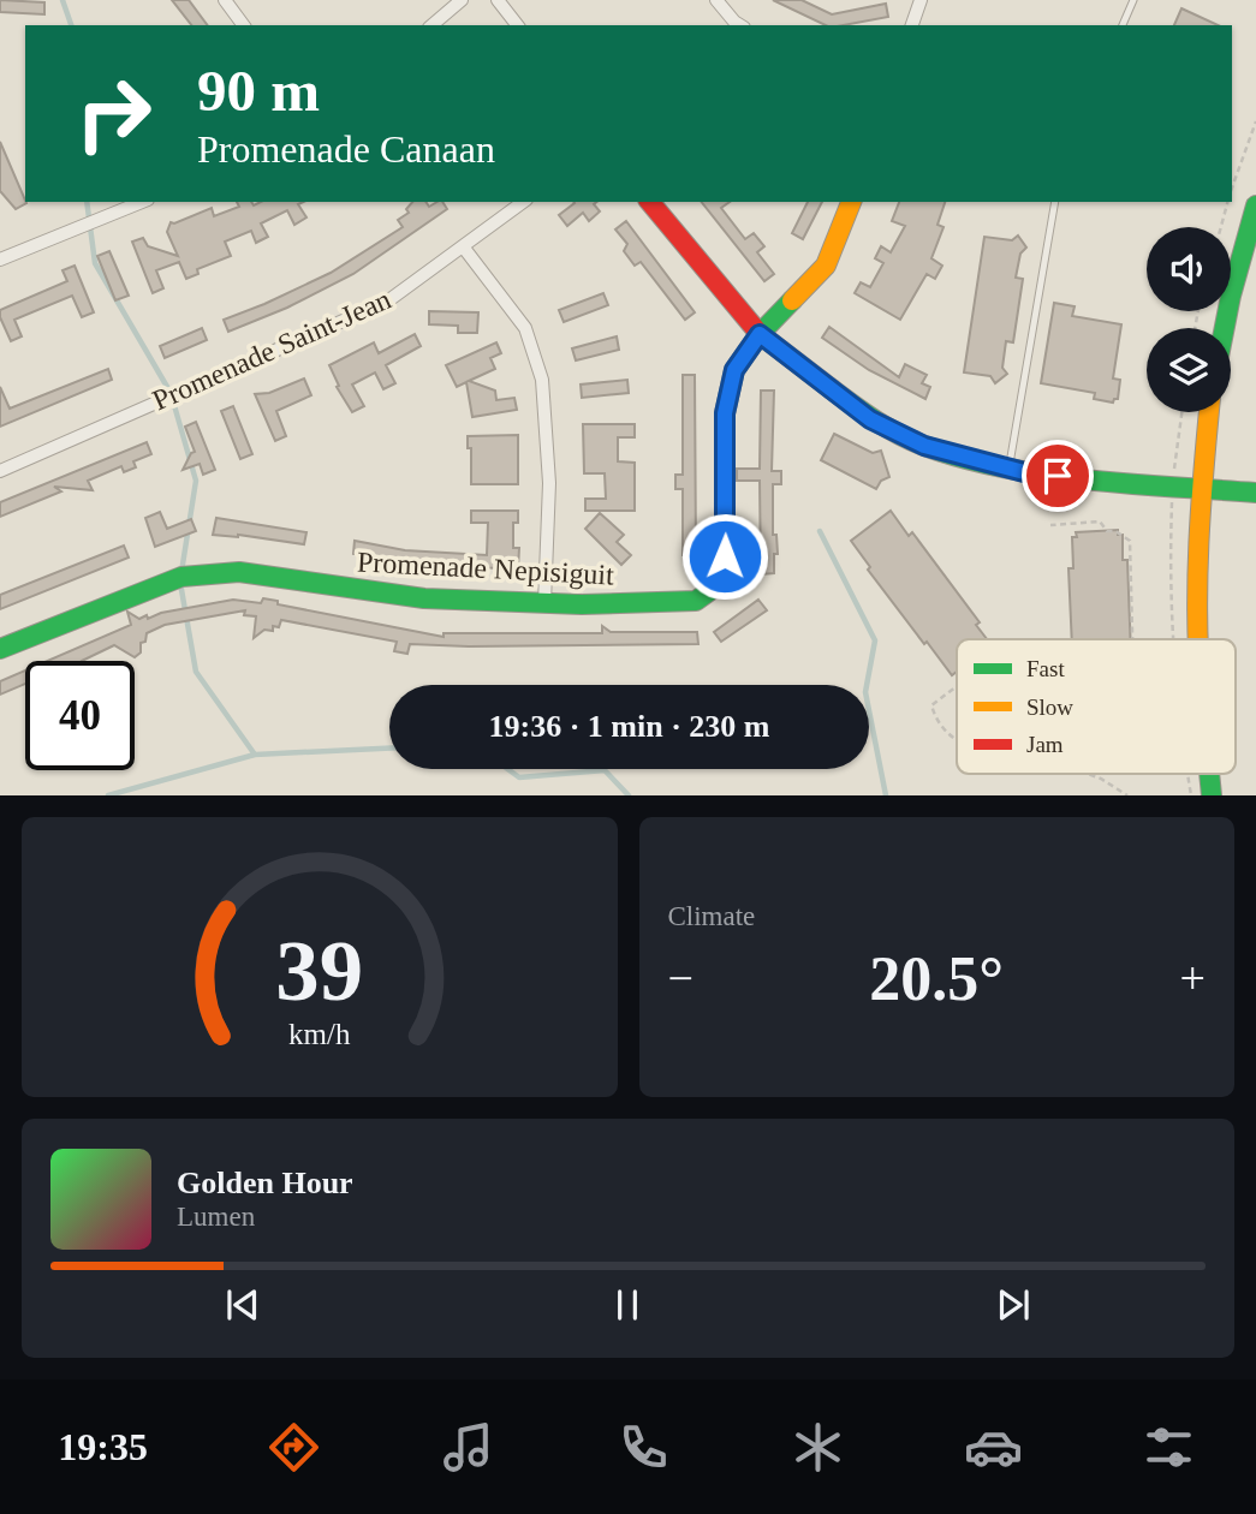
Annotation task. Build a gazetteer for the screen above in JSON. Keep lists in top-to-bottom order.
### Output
{
  "streets": {
    "street": ["Promenade Saint-Jean", "Promenade Nepisiguit"]
  },
  "legend": ["Fast", "Slow", "Jam"],
  "page": {
    "turn": ["90 m", "Promenade Canaan"],
    "limit": "40",
    "trip": "19:36 · 1 min · 230 m",
    "tile": "Climate",
    "heat": ["−", "20.5°", "+"],
    "song": ["Golden Hour", "Lumen"],
    "tabs": "19:35",
    "gauge": ["39", "km/h"]
  }
}
